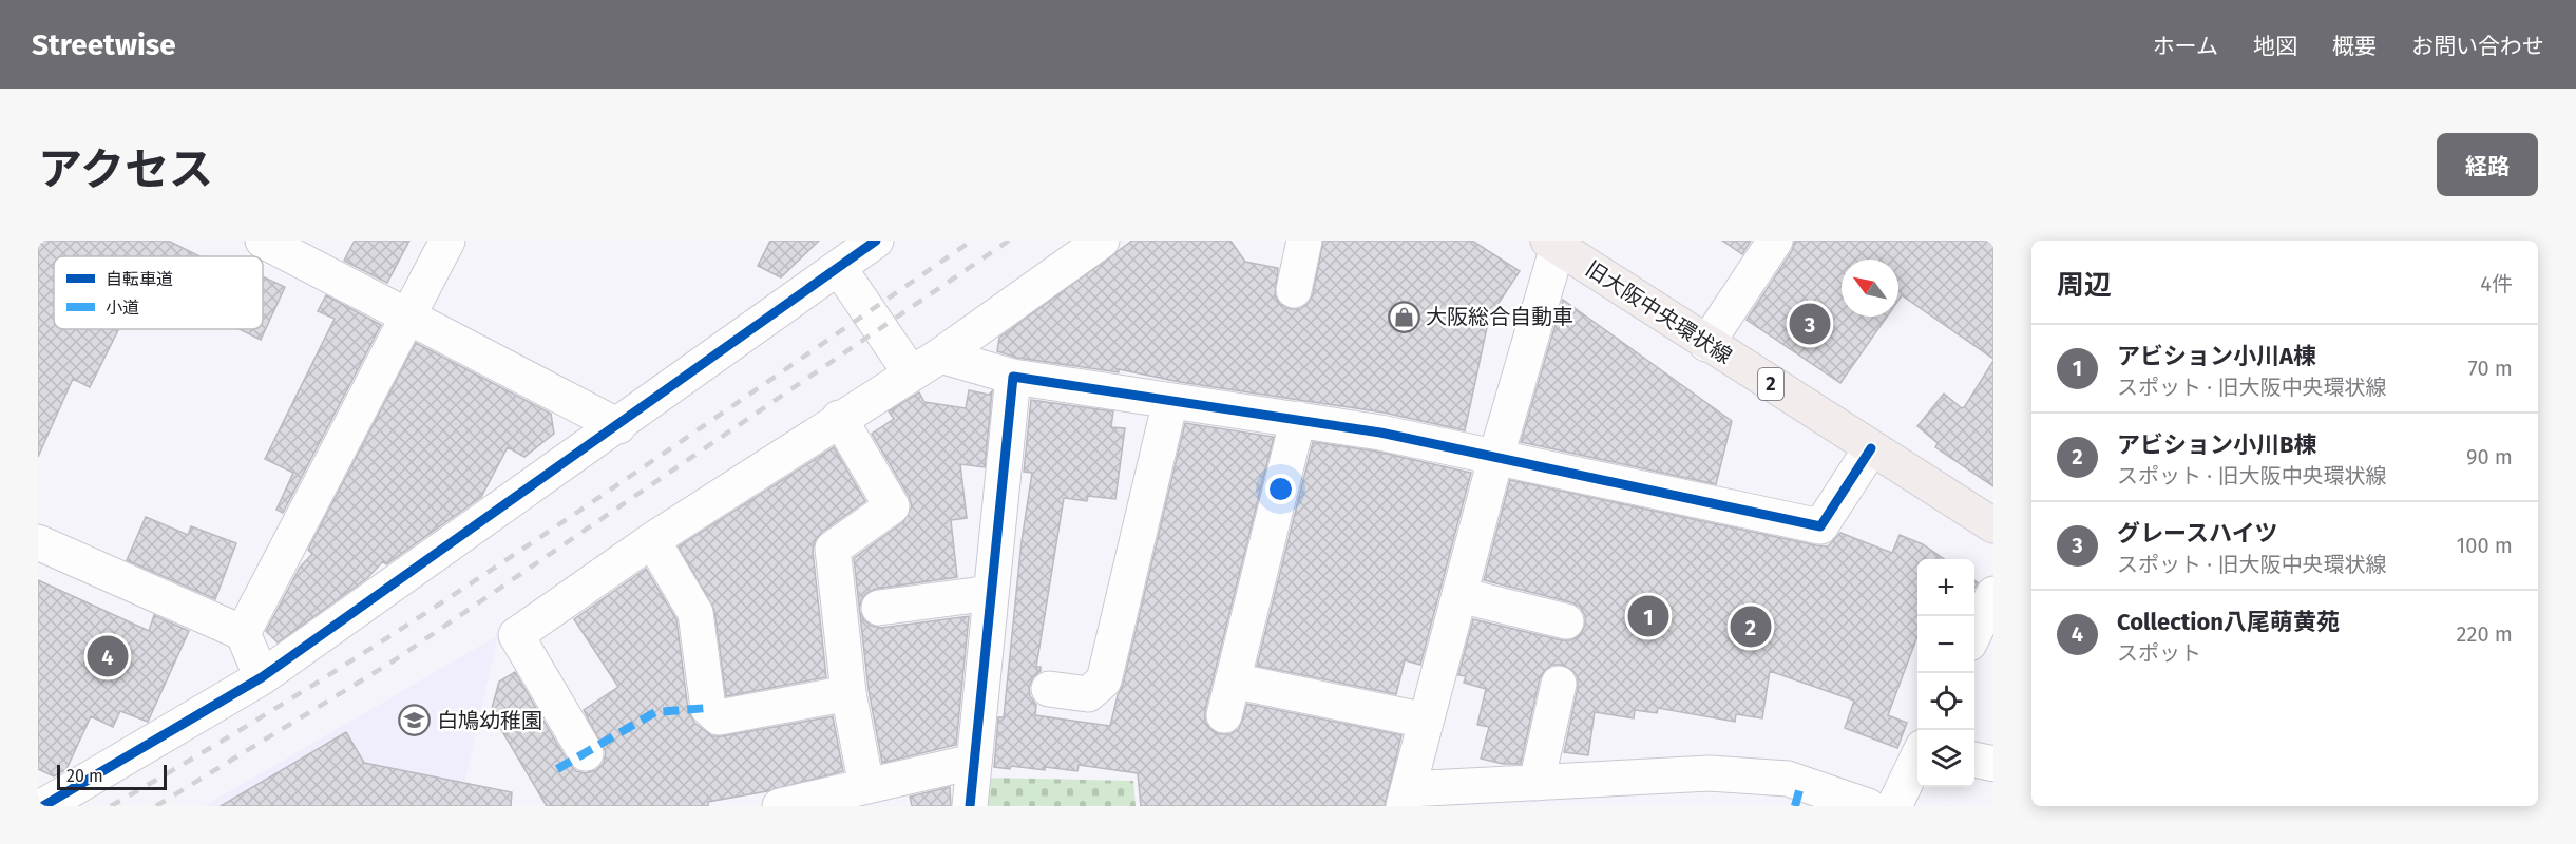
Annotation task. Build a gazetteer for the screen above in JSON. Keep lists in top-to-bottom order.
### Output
{
  "streets": {
    "main road": ["旧大阪中央環状線", "2"]
  },
  "places": {
    "shop": ["大阪総合自動車"],
    "school or university": ["白鳩幼稚園"]
  },
  "legend": ["自転車道", "小道"],
  "scale_bar": "20 m",
  "north": "top left",
  "page": {
    "header": "Streetwise",
    "nav": [
      "ホーム",
      "地図",
      "概要",
      "お問い合わせ"
    ],
    "title": "アクセス",
    "buttons": "経路",
    "heading": ["周辺", "4件"],
    "pins": [
      "3",
      "1",
      "2",
      "4"
    ],
    "list": [
      {
        "mark": "1",
        "name": "アビション小川A棟",
        "note": "スポット · 旧大阪中央環状線",
        "value": "70 m"
      },
      {
        "mark": "2",
        "name": "アビション小川B棟",
        "note": "スポット · 旧大阪中央環状線",
        "value": "90 m"
      },
      {
        "mark": "3",
        "name": "グレースハイツ",
        "note": "スポット · 旧大阪中央環状線",
        "value": "100 m"
      },
      {
        "mark": "4",
        "name": "Collection八尾萌黄苑",
        "note": "スポット",
        "value": "220 m"
      }
    ],
    "map_buttons": ["+", "−"],
    "scale": "20 m"
  }
}
